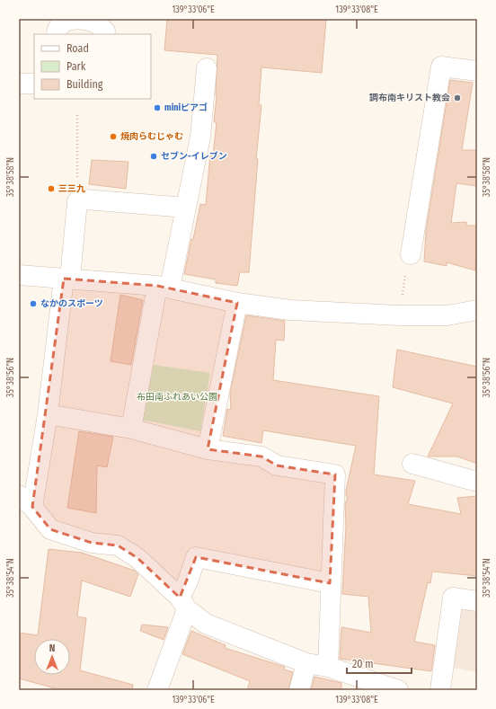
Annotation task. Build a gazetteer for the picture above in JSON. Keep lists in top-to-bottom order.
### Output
{
  "parks": ["布田南ふれあい公園"],
  "places": [
    "調布南キリスト教会",
    "miniピアゴ",
    "焼肉らむじゃむ",
    "セブン-イレブン",
    "三三九",
    "なかのスポーツ"
  ],
  "legend": ["Road", "Park", "Building"],
  "scale_bar": "20 m",
  "north": "top",
  "coordinates": [
    "139°33'06\"E",
    "139°33'08\"E",
    "35°38'58\"N",
    "35°38'56\"N",
    "35°38'54\"N"
  ]
}
